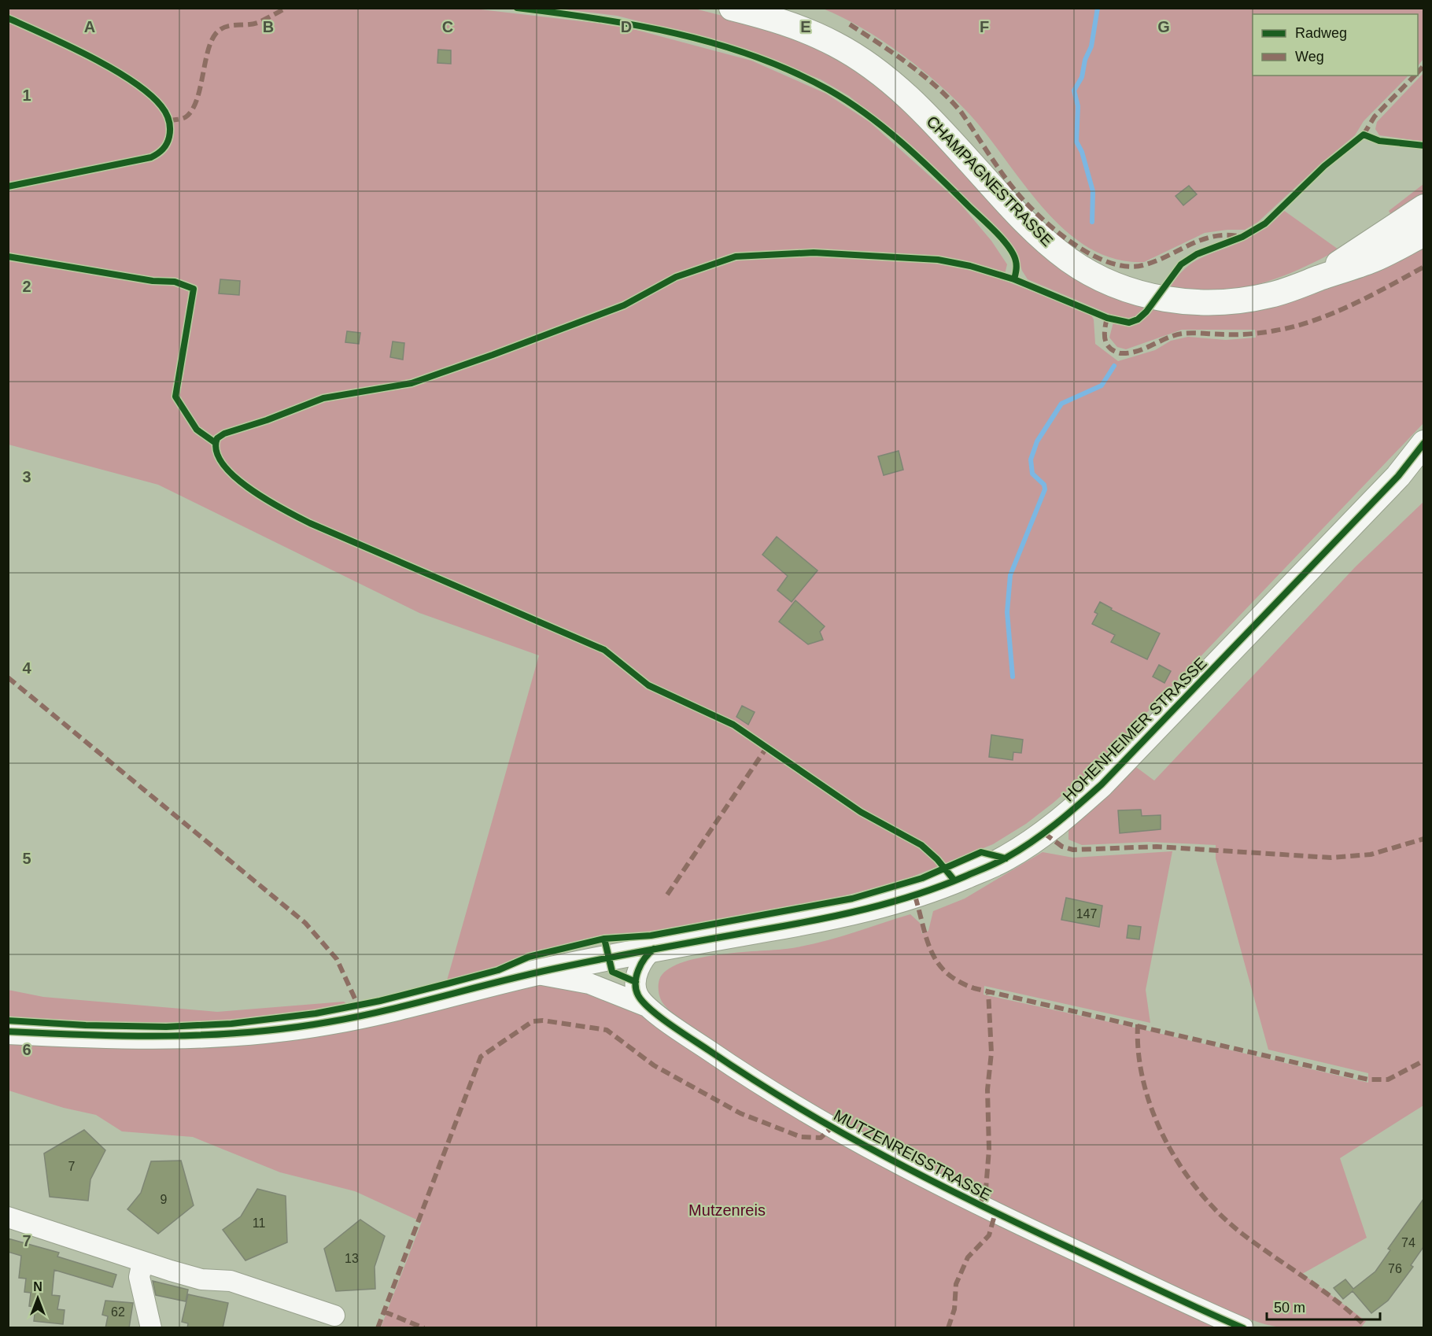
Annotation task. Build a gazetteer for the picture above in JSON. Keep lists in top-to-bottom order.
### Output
{
  "streets": {
    "main road": ["CHAMPAGNESTRASSE", "HOHENHEIMER STRASSE"],
    "street": ["MUTZENREISSTRASSE"]
  },
  "crossings": [
    ["HOHENHEIMER STRASSE", "MUTZENREISSTRASSE"]
  ],
  "parks": ["Mutzenreis"],
  "house_numbers": [
    "147",
    "7",
    "9",
    "11",
    "74",
    "13",
    "76",
    "62"
  ],
  "legend": ["Radweg", "Weg"],
  "scale_bar": "50 m",
  "north": "top",
  "grid": {
    "columns": [
      "A",
      "B",
      "C",
      "D",
      "E",
      "F",
      "G"
    ],
    "rows": [
      "1",
      "2",
      "3",
      "4",
      "5",
      "6",
      "7"
    ]
  }
}
